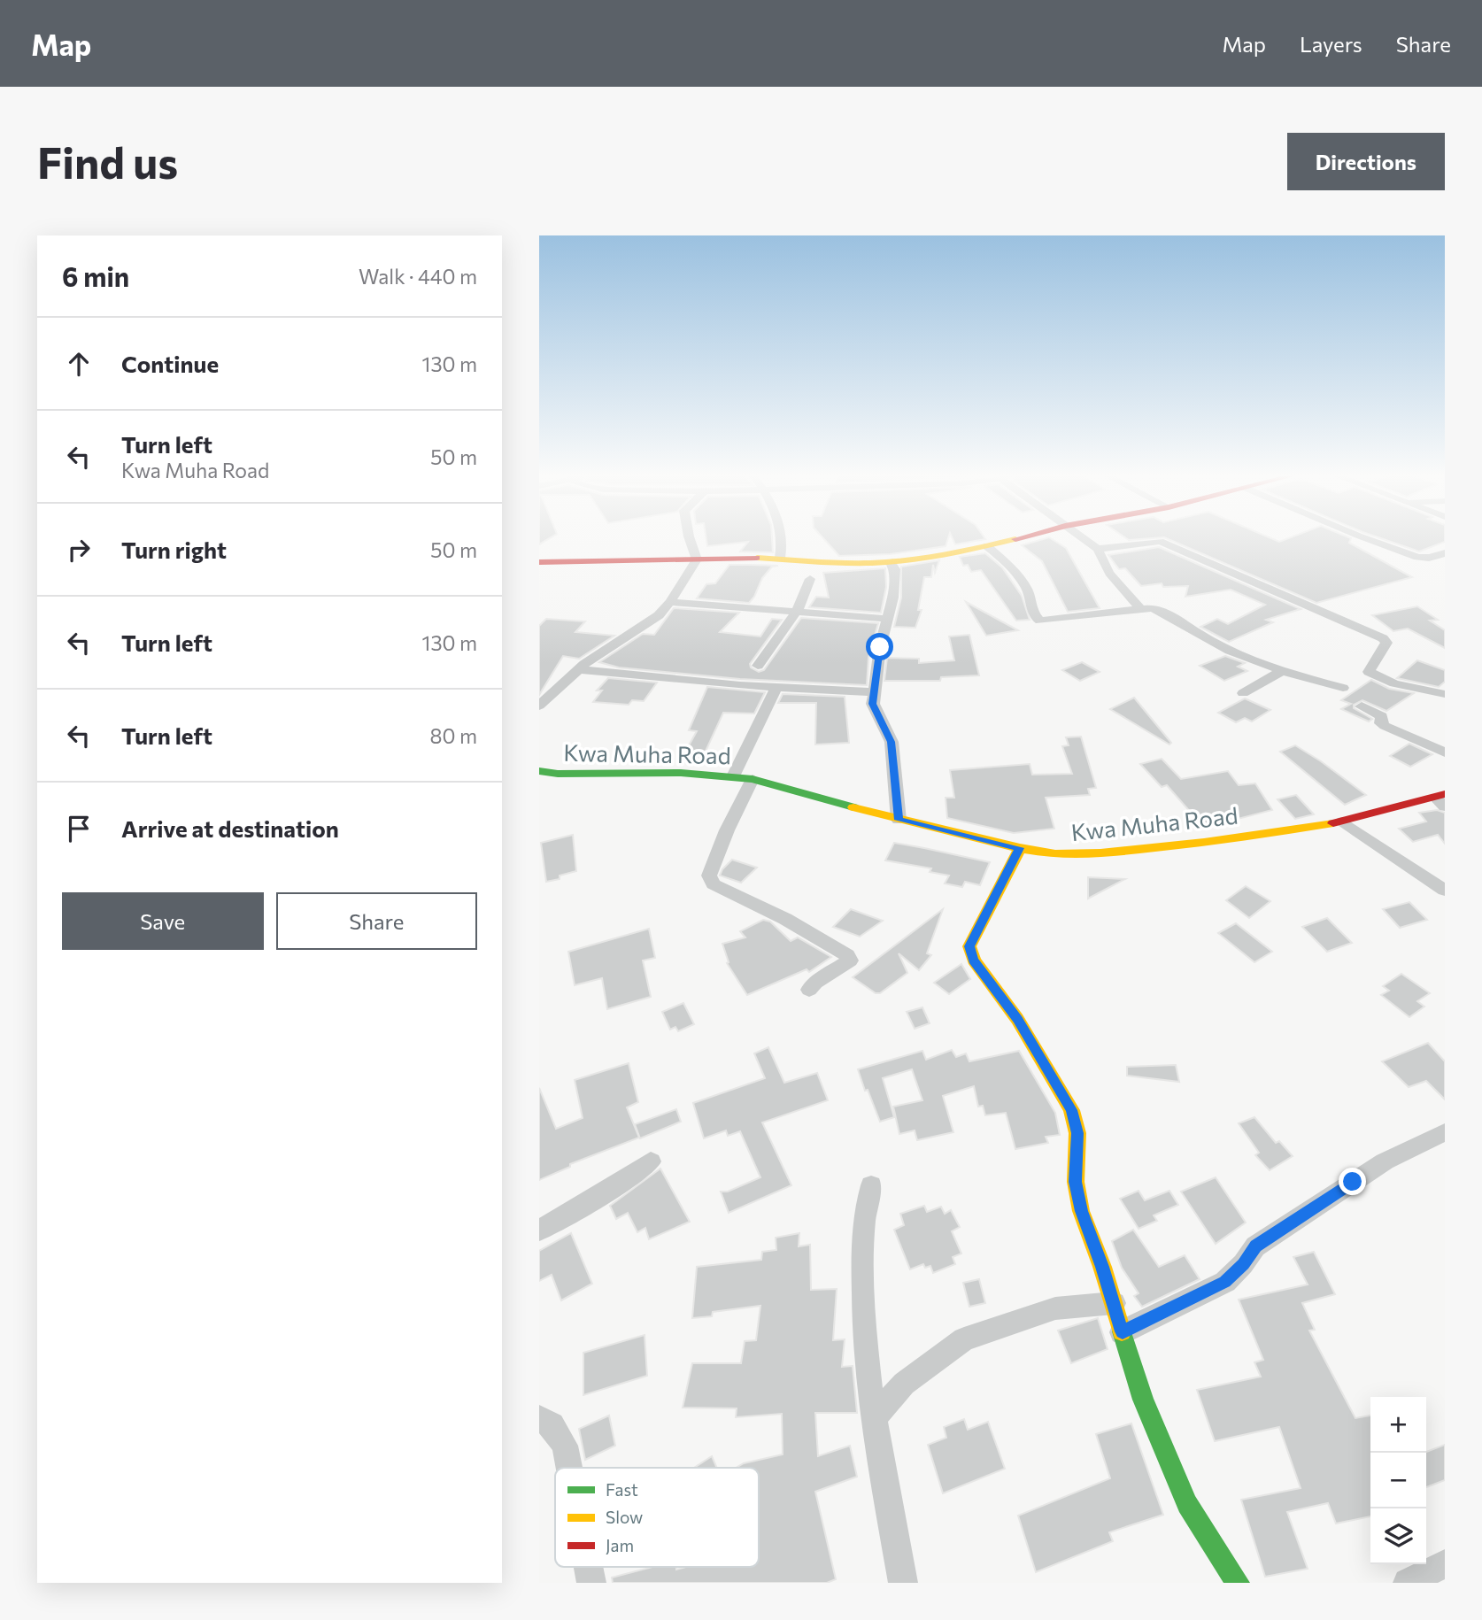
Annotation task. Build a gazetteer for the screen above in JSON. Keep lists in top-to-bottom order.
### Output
{
  "streets": {
    "street": ["Kwa Muha Road"]
  },
  "legend": ["Fast", "Slow", "Jam"],
  "page": {
    "header": "Map",
    "nav": ["Map", "Layers", "Share"],
    "buttons": [
      "Directions",
      ["Save", "Share"]
    ],
    "title": "Find us",
    "heading": ["6 min", "Walk · 440 m"],
    "list": [
      ["Continue", "130 m"],
      ["Turn left", "Kwa Muha Road", "50 m"],
      ["Turn right", "50 m"],
      ["Turn left", "130 m"],
      ["Turn left", "80 m"],
      "Arrive at destination"
    ],
    "map_buttons": ["+", "−"]
  }
}
